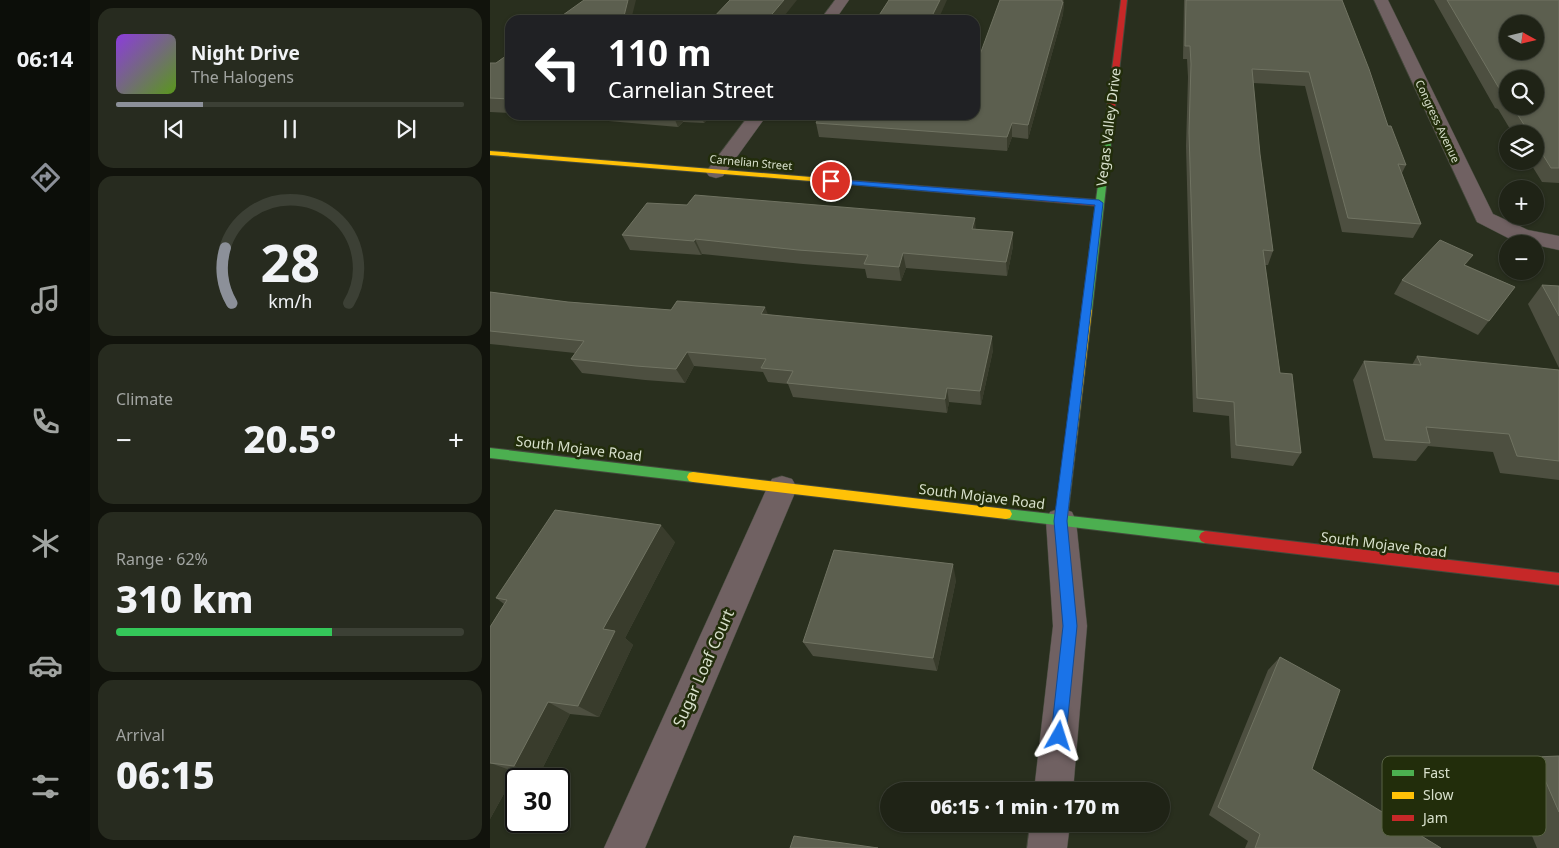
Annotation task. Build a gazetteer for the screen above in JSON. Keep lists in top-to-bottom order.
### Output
{
  "streets": {
    "street": [
      "Congress Avenue",
      "Vegas Valley Drive",
      "Carnelian Street",
      "South Mojave Road",
      "Sugar Loaf Court"
    ]
  },
  "crossings": [
    ["Vegas Valley Drive", "Carnelian Street"],
    ["Vegas Valley Drive", "South Mojave Road"],
    ["South Mojave Road", "Sugar Loaf Court"]
  ],
  "legend": ["Fast", "Slow", "Jam"],
  "north": "right",
  "page": {
    "tabs": "06:14",
    "map_buttons": ["+", "−"],
    "turn": ["110 m", "Carnelian Street"],
    "song": ["Night Drive", "The Halogens"],
    "tile": [
      "Climate",
      ["Range · 62%", "310 km"],
      ["Arrival", "06:15"]
    ],
    "heat": ["−", "20.5°", "+"],
    "limit": "30",
    "trip": "06:15 · 1 min · 170 m",
    "gauge": ["28", "km/h"]
  }
}
